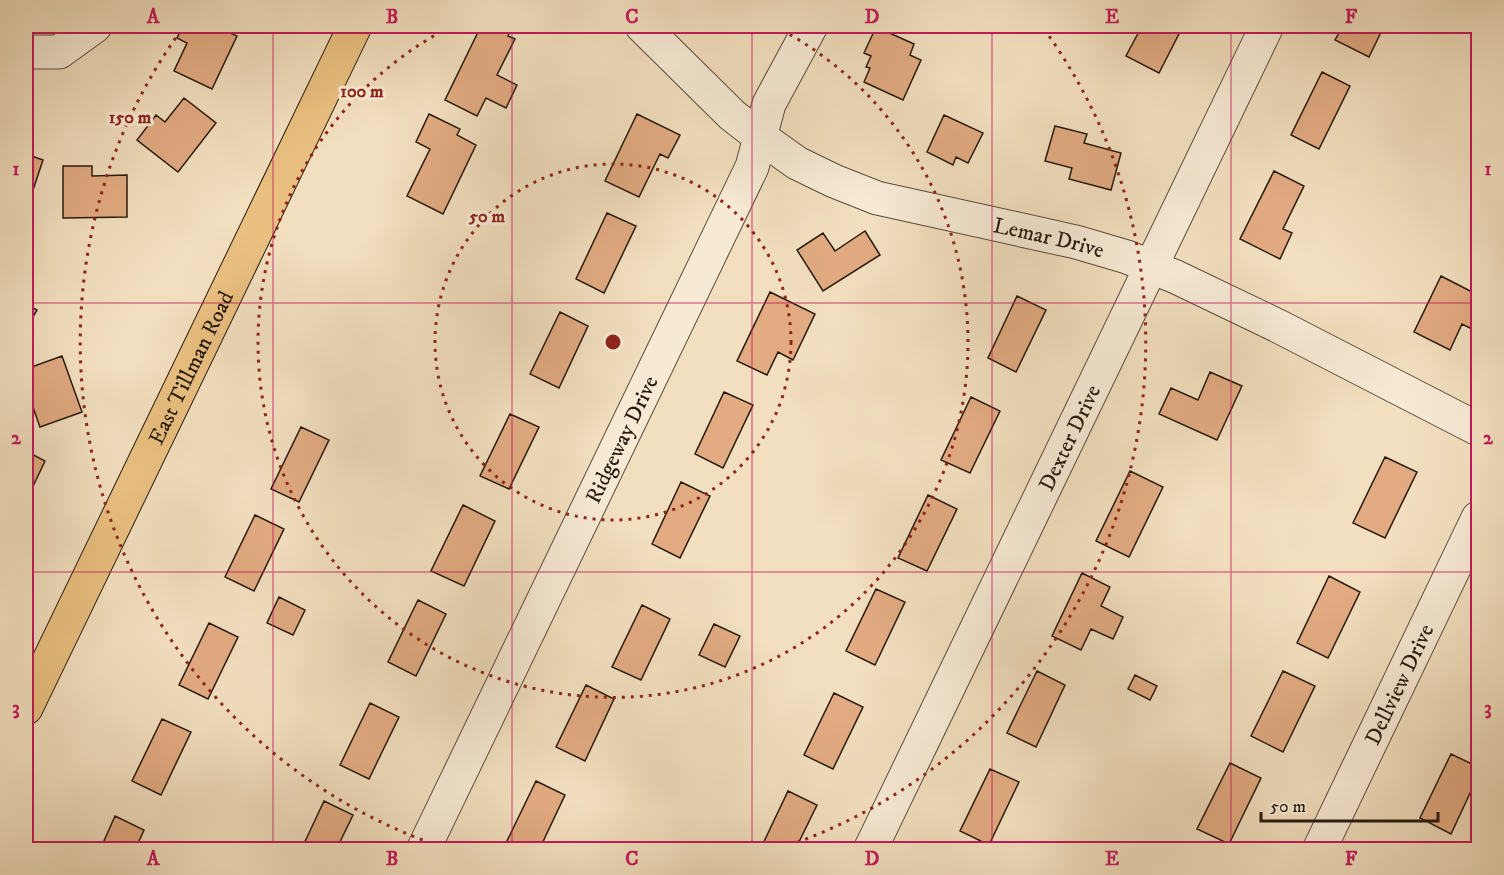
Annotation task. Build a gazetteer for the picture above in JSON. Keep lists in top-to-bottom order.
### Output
{
  "streets": {
    "main road": ["East Tillman Road"],
    "street": [
      "Lemar Drive",
      "Dexter Drive",
      "Ridgeway Drive",
      "Dellview Drive"
    ]
  },
  "crossings": [
    ["Lemar Drive", "Dexter Drive"],
    ["Lemar Drive", "Ridgeway Drive"]
  ],
  "scale_bar": "50 m",
  "grid": {
    "columns": [
      "A",
      "B",
      "C",
      "D",
      "E",
      "F"
    ],
    "rows": ["1", "2", "3"]
  },
  "rings": ["100 m", "150 m", "50 m"]
}
